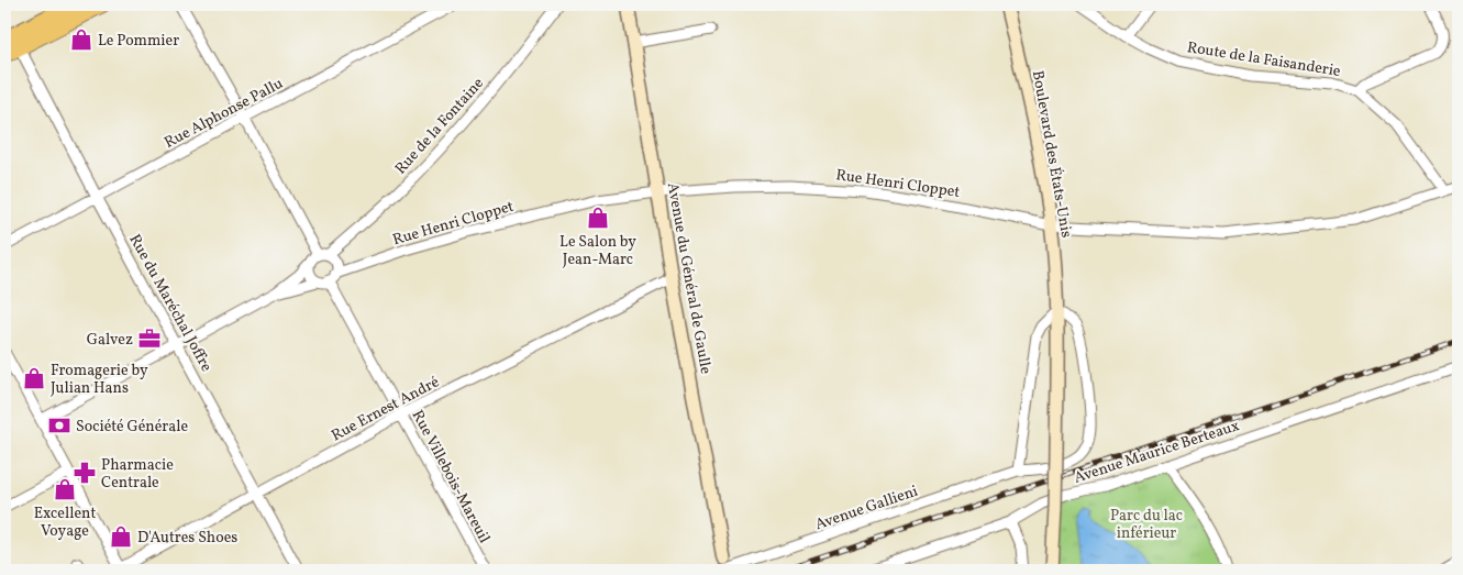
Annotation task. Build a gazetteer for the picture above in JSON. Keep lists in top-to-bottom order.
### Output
{
  "streets": {
    "street": [
      "Route de la Faisanderie",
      "Rue Alphonse Pallu",
      "Rue de la Fontaine",
      "Boulevard des États-Unis",
      "Rue Henri Cloppet",
      "Avenue du Général de Gaulle",
      "Rue du Maréchal Joffre",
      "Rue Ernest André",
      "Avenue Maurice Berteaux",
      "Rue Villebois-Mareuil",
      "Avenue Gallieni"
    ]
  },
  "crossings": [
    ["Route de la Faisanderie", "Rue Henri Cloppet"],
    ["Rue Alphonse Pallu", "Rue du Maréchal Joffre"],
    ["Rue de la Fontaine", "Rue Henri Cloppet"],
    ["Rue de la Fontaine", "Rue Villebois-Mareuil"],
    ["Boulevard des États-Unis", "Rue Henri Cloppet"],
    ["Rue Henri Cloppet", "Avenue du Général de Gaulle"],
    ["Rue Henri Cloppet", "Rue du Maréchal Joffre"],
    ["Rue Henri Cloppet", "Rue Villebois-Mareuil"],
    ["Avenue du Général de Gaulle", "Rue Ernest André"],
    ["Avenue du Général de Gaulle", "Avenue Gallieni"],
    ["Rue du Maréchal Joffre", "Rue Ernest André"],
    ["Rue Ernest André", "Rue Villebois-Mareuil"]
  ],
  "parks": ["Parc du lac inférieur"],
  "places": {
    "shop": [
      "Le Pommier",
      "Le Salon by Jean-Marc",
      "Fromagerie by Julian Hans",
      "Excellent Voyage",
      "D'Autres Shoes"
    ],
    "office": ["Galvez"],
    "bank": ["Société Générale"],
    "pharmacy": ["Pharmacie Centrale"]
  }
}
